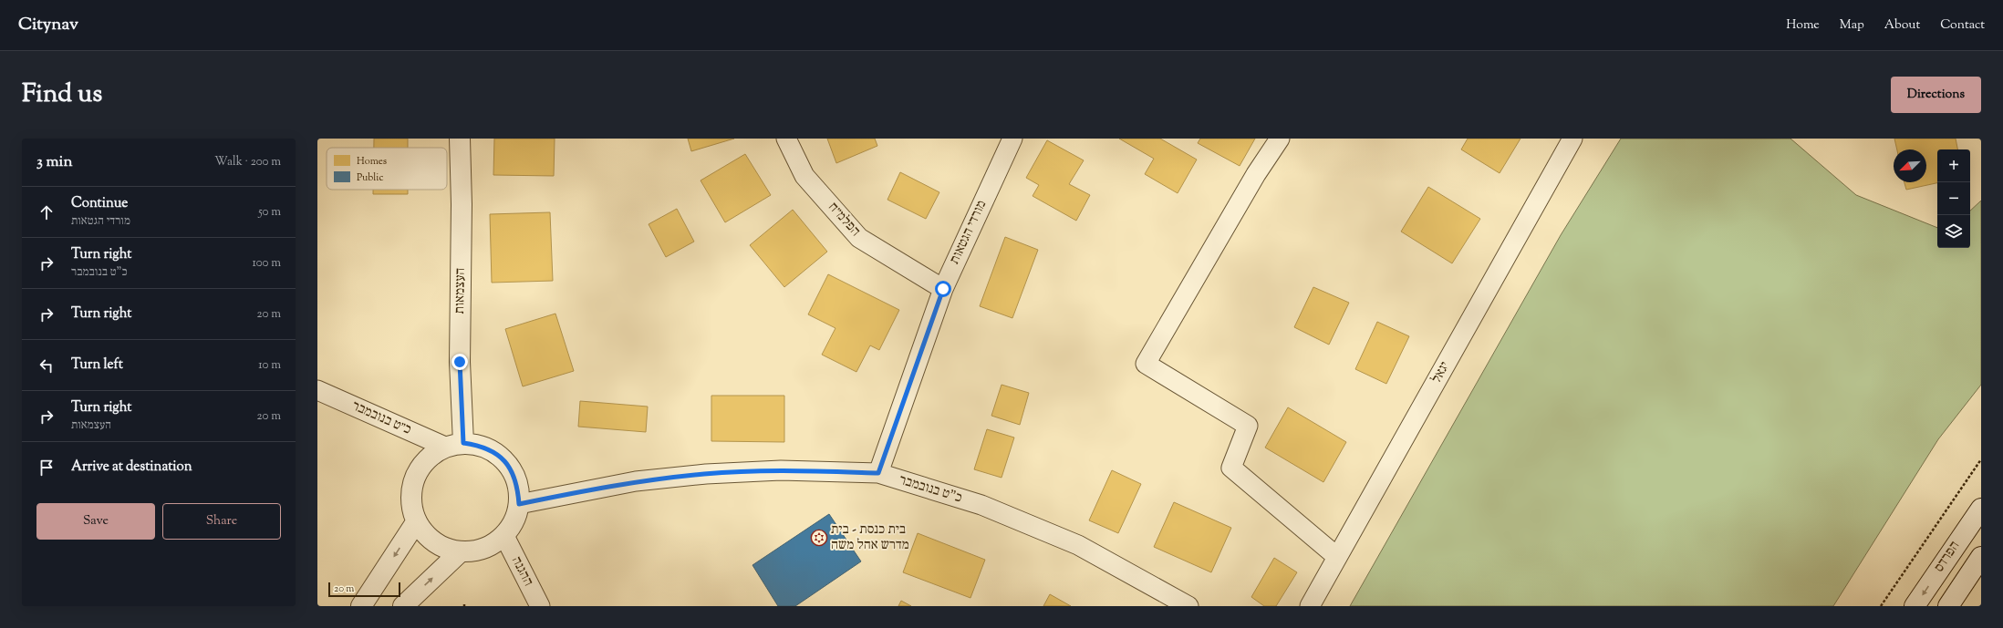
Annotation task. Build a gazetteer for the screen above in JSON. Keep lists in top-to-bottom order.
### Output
{
  "streets": {
    "street": [
      "הפלמ״ח",
      "מורדי הגטאות",
      "העצמאות",
      "יגאל",
      "כ״ט בנובמבר",
      "כ\"ט בנובמבר",
      "הפרדס",
      "ההגנה"
    ]
  },
  "crossings": [
    ["הפלמ״ח", "מורדי הגטאות"],
    ["מורדי הגטאות", "כ\"ט בנובמבר"],
    ["העצמאות", "כ״ט בנובמבר"],
    ["העצמאות", "כ\"ט בנובמבר"],
    ["העצמאות", "ההגנה"],
    ["כ״ט בנובמבר", "כ\"ט בנובמבר"],
    ["כ״ט בנובמבר", "ההגנה"],
    ["כ\"ט בנובמבר", "ההגנה"]
  ],
  "places": {
    "synagogue": ["בית כנסת - בית מדרש אהל משה"]
  },
  "legend": ["Homes", "Public"],
  "scale_bar": "20 m",
  "north": "bottom left",
  "page": {
    "header": "Citynav",
    "nav": [
      "Home",
      "Map",
      "About",
      "Contact"
    ],
    "title": "Find us",
    "buttons": [
      "Directions",
      ["Save", "Share"]
    ],
    "heading": ["3 min", "Walk · 200 m"],
    "map_buttons": ["+", "−"],
    "list": [
      ["Continue", "מורדי הגטאות", "50 m"],
      ["Turn right", "כ\"ט בנובמבר", "100 m"],
      ["Turn right", "20 m"],
      ["Turn left", "10 m"],
      ["Turn right", "העצמאות", "20 m"],
      "Arrive at destination"
    ],
    "scale": "20 m"
  }
}
